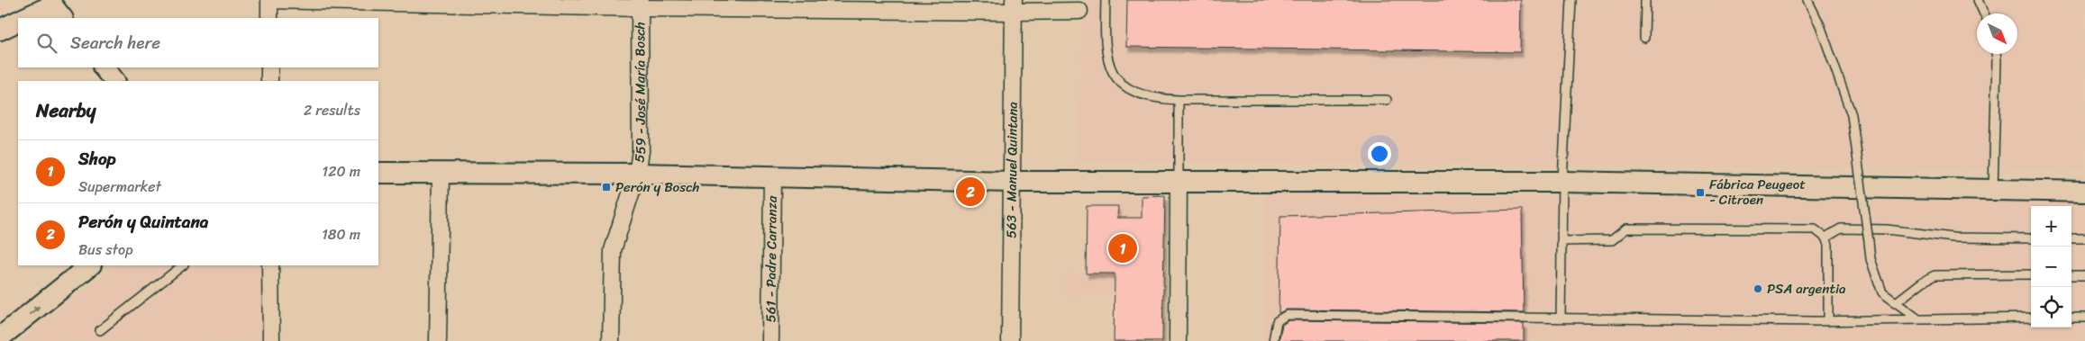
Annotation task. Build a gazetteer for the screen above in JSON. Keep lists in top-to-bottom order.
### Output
{
  "streets": {
    "street": ["559 - José María Bosch", "563 - Manuel Quintana", "561 - Padre Carranza"]
  },
  "places": {
    "transit": ["Perón y Bosch", "Fábrica Peugeot - Citroen"],
    "other": ["PSA argentia"]
  },
  "north": "bottom right",
  "page": {
    "search": "Search here",
    "heading": ["Nearby", "2 results"],
    "list": [
      {
        "mark": "1",
        "name": "Shop",
        "note": "Supermarket",
        "value": "120 m"
      },
      {
        "mark": "2",
        "name": "Perón y Quintana",
        "note": "Bus stop",
        "value": "180 m"
      }
    ],
    "pins": ["2", "1"],
    "map_buttons": ["+", "−"]
  }
}
